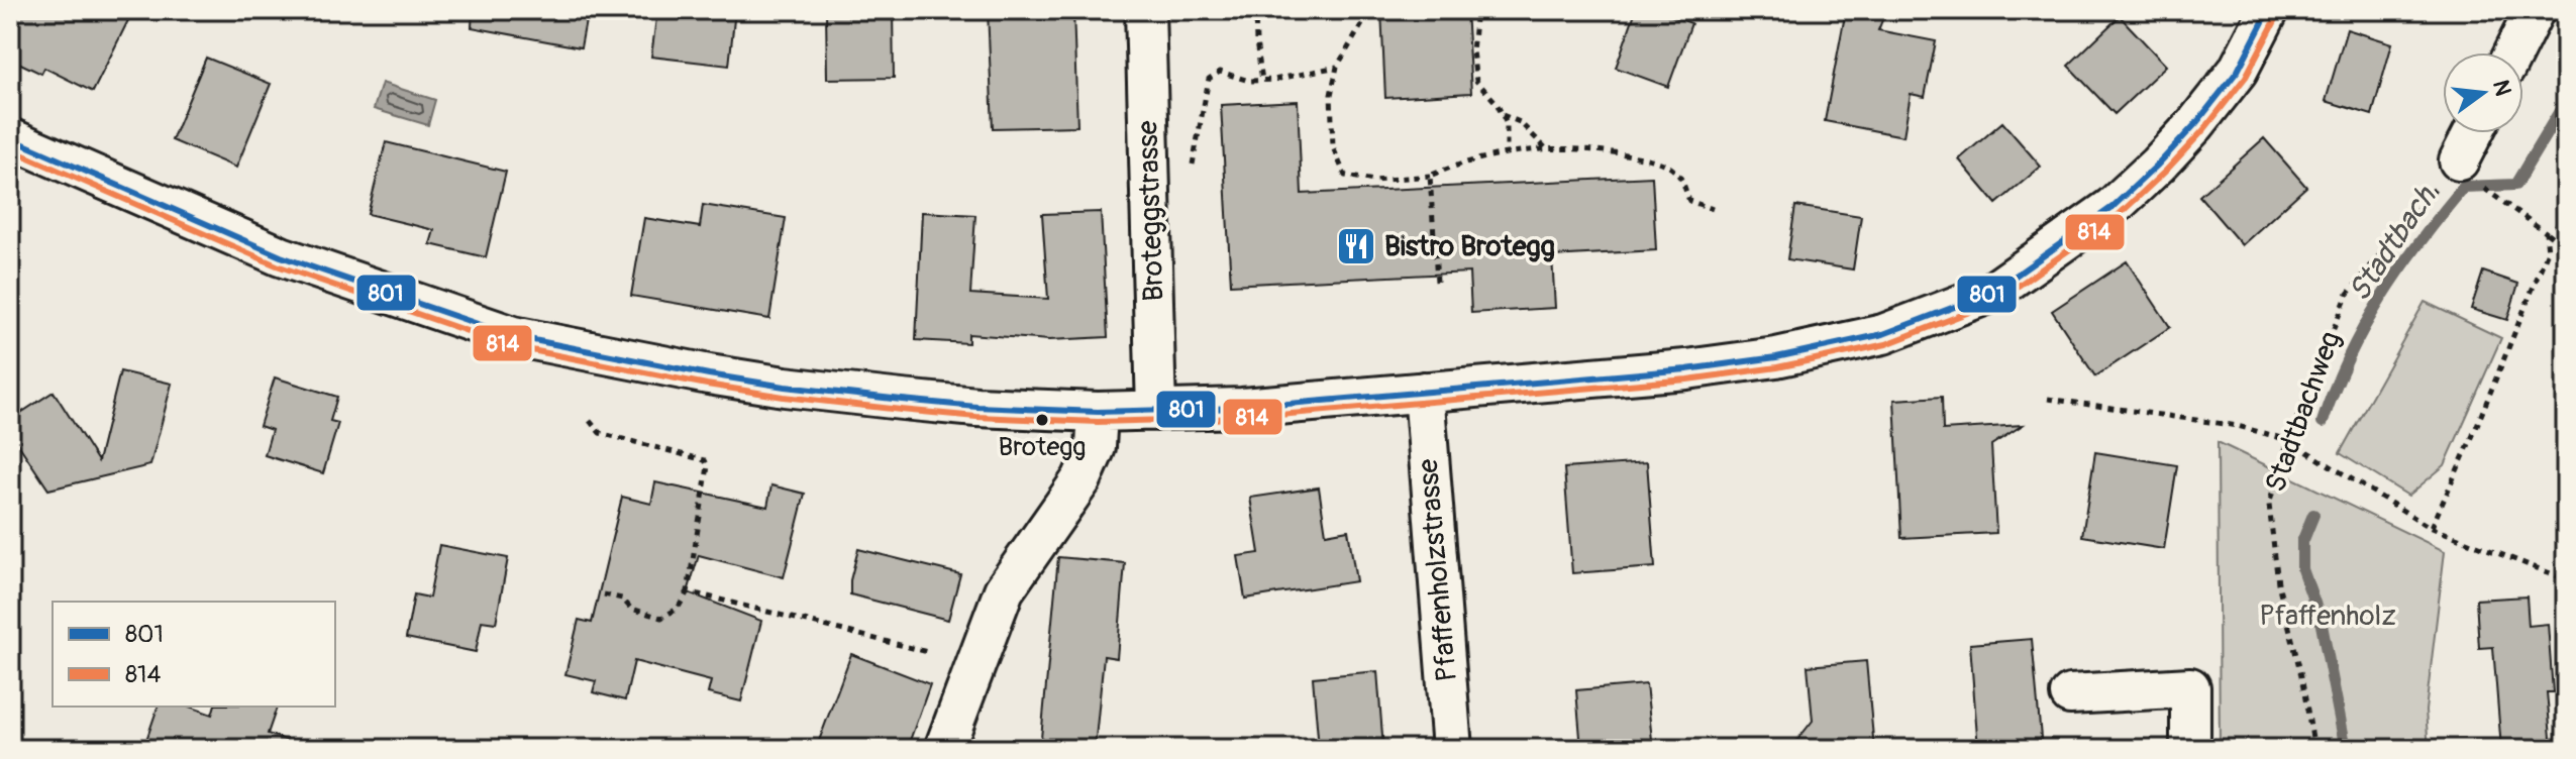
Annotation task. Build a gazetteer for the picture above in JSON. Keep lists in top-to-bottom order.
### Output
{
  "streets": {
    "street": ["Broteggstrasse", "Pfaffenholzstrasse"],
    "path": ["Stadtbachweg"]
  },
  "water": ["Stadtbach"],
  "parks": ["Pfaffenholz"],
  "places": {
    "restaurant": ["Bistro Brotegg"],
    "other": ["Brotegg"]
  },
  "lines": ["transit line 801", "transit line 814"],
  "legend": ["801", "814"],
  "north": "right"
}
